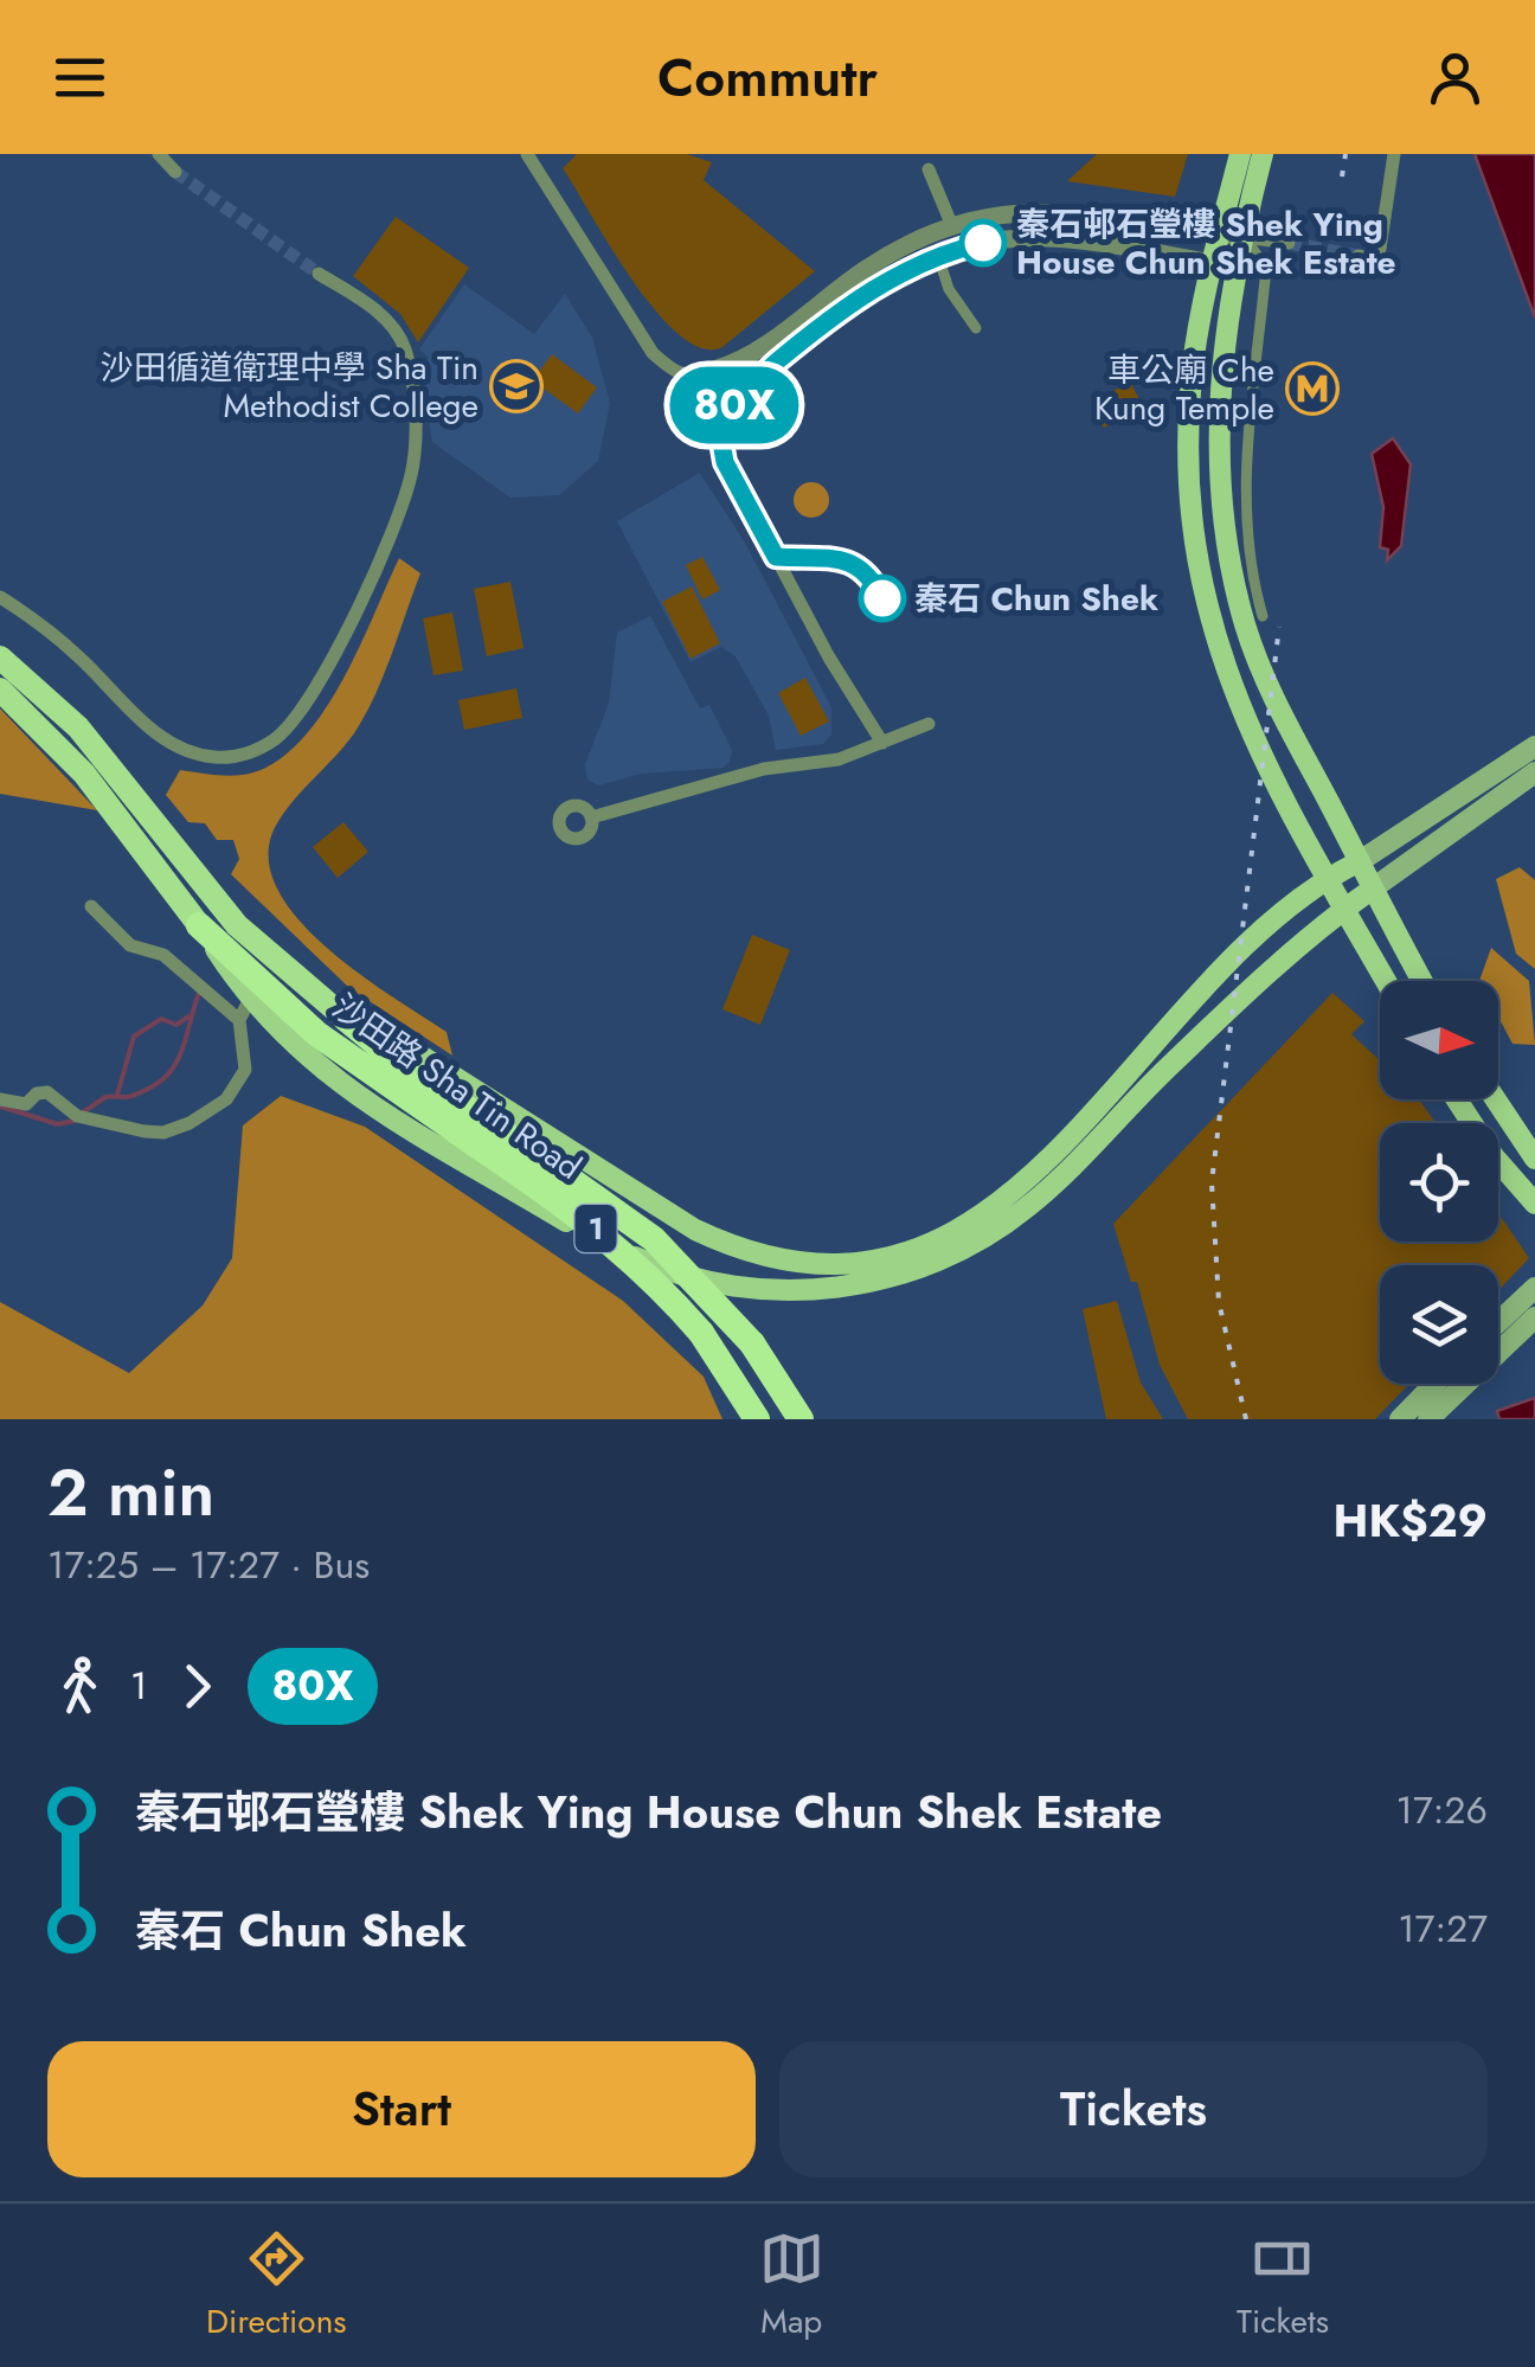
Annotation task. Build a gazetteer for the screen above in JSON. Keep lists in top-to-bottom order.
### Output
{
  "streets": {
    "highway": ["沙田路 Sha Tin Road", "1"]
  },
  "crossings": [
    ["沙田路 Sha Tin Road", "1"]
  ],
  "places": {
    "other": ["秦石邨石瑩樓 Shek Ying House Chun Shek Estate", "秦石 Chun Shek"],
    "school or university": ["沙田循道衛理中學 Sha Tin Methodist College"],
    "metro station": ["車公廟 Che Kung Temple"]
  },
  "lines": ["bus line 80X"],
  "north": "right",
  "page": {
    "header": "Commutr",
    "on_map": "80X",
    "heading": ["2 min", "17:25 – 17:27 · Bus", "HK$29"],
    "legs": ["1", "80X"],
    "list": [
      {
        "name": "秦石邨石瑩樓 Shek Ying House Chun Shek Estate",
        "value": "17:26"
      },
      {
        "name": "秦石 Chun Shek",
        "value": "17:27"
      }
    ],
    "buttons": ["Start", "Tickets"],
    "tabs": ["Directions", "Map", "Tickets"]
  }
}
